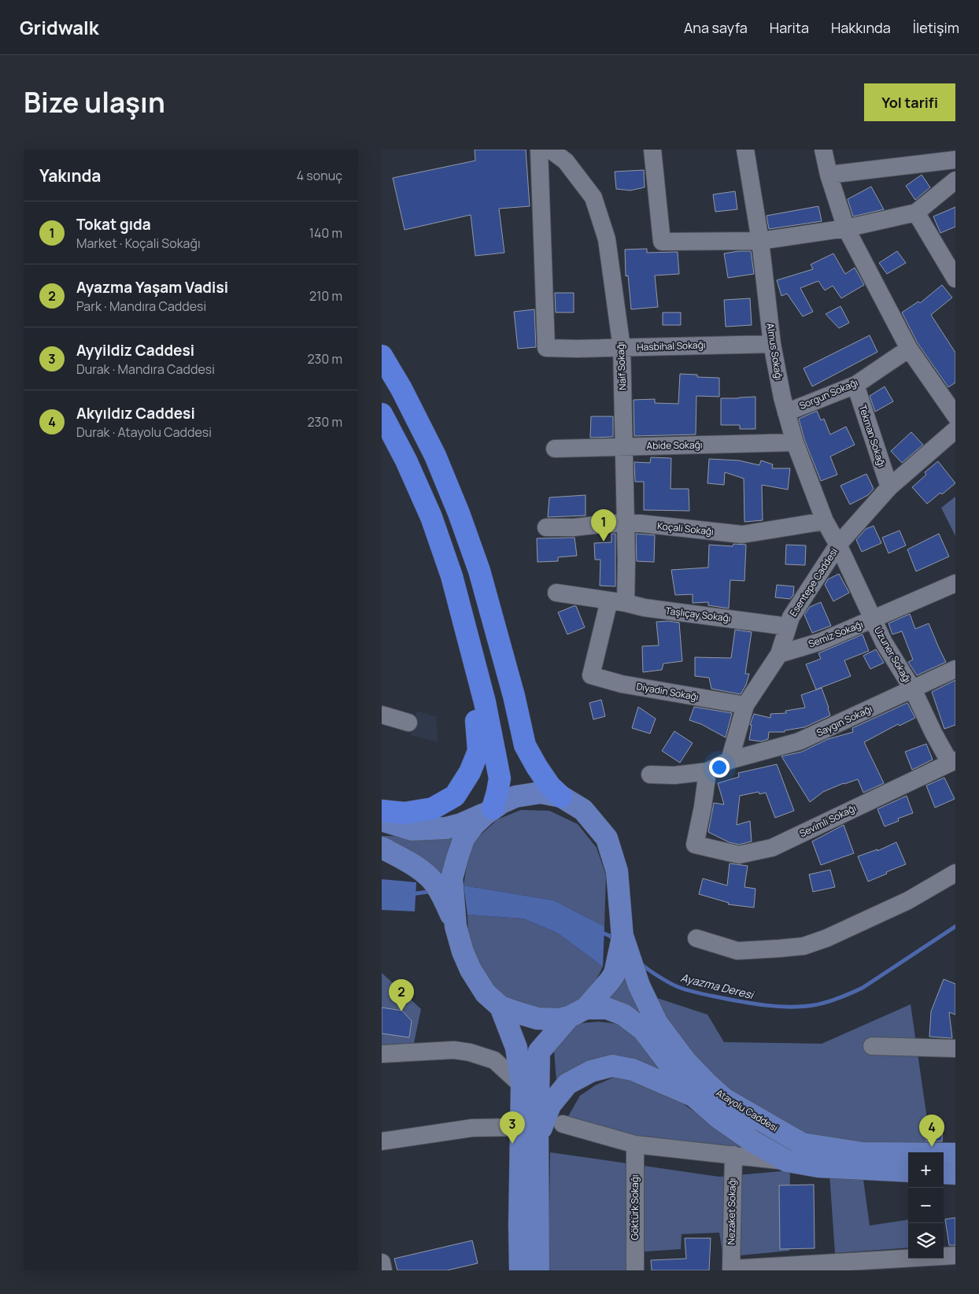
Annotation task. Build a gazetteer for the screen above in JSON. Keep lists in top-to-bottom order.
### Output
{
  "streets": {
    "main road": ["Atayolu Caddesi"],
    "street": [
      "Hasbihal Sokağı",
      "Almus Sokağı",
      "Naif Sokağı",
      "Sorgun Sokağı",
      "Tekman Sokağı",
      "Abide Sokağı",
      "Koçali Sokağı",
      "Esentepe Caddesi",
      "Taşlıçay Sokağı",
      "Semiz Sokağı",
      "Uzuner Sokağı",
      "Diyadin Sokağı",
      "Saygın Sokağı",
      "Sevimli Sokağı",
      "Göktürk Sokağı",
      "Nezaket Sokağı"
    ]
  },
  "crossings": [
    ["Hasbihal Sokağı", "Almus Sokağı"],
    ["Hasbihal Sokağı", "Naif Sokağı"],
    ["Almus Sokağı", "Sorgun Sokağı"],
    ["Almus Sokağı", "Abide Sokağı"],
    ["Almus Sokağı", "Koçali Sokağı"],
    ["Almus Sokağı", "Esentepe Caddesi"],
    ["Almus Sokağı", "Uzuner Sokağı"],
    ["Naif Sokağı", "Abide Sokağı"],
    ["Naif Sokağı", "Koçali Sokağı"],
    ["Naif Sokağı", "Taşlıçay Sokağı"],
    ["Naif Sokağı", "Diyadin Sokağı"],
    ["Sorgun Sokağı", "Tekman Sokağı"],
    ["Tekman Sokağı", "Esentepe Caddesi"],
    ["Esentepe Caddesi", "Taşlıçay Sokağı"],
    ["Esentepe Caddesi", "Semiz Sokağı"],
    ["Esentepe Caddesi", "Uzuner Sokağı"],
    ["Esentepe Caddesi", "Diyadin Sokağı"],
    ["Esentepe Caddesi", "Saygın Sokağı"],
    ["Taşlıçay Sokağı", "Diyadin Sokağı"],
    ["Semiz Sokağı", "Uzuner Sokağı"],
    ["Uzuner Sokağı", "Saygın Sokağı"],
    ["Uzuner Sokağı", "Sevimli Sokağı"],
    ["Atayolu Caddesi", "Göktürk Sokağı"],
    ["Atayolu Caddesi", "Nezaket Sokağı"]
  ],
  "water": ["Ayazma Deresi"],
  "page": {
    "header": "Gridwalk",
    "nav": [
      "Ana sayfa",
      "Harita",
      "Hakkında",
      "İletişim"
    ],
    "title": "Bize ulaşın",
    "buttons": "Yol tarifi",
    "heading": ["Yakında", "4 sonuç"],
    "list": [
      {
        "mark": "1",
        "name": "Tokat gıda",
        "note": "Market · Koçali Sokağı",
        "value": "140 m"
      },
      {
        "mark": "2",
        "name": "Ayazma Yaşam Vadisi",
        "note": "Park · Mandıra Caddesi",
        "value": "210 m"
      },
      {
        "mark": "3",
        "name": "Ayyildiz Caddesi",
        "note": "Durak · Mandıra Caddesi",
        "value": "230 m"
      },
      {
        "mark": "4",
        "name": "Akyıldız Caddesi",
        "note": "Durak · Atayolu Caddesi",
        "value": "230 m"
      }
    ],
    "pins": [
      "1",
      "2",
      "3",
      "4"
    ],
    "map_buttons": ["+", "−"]
  }
}
